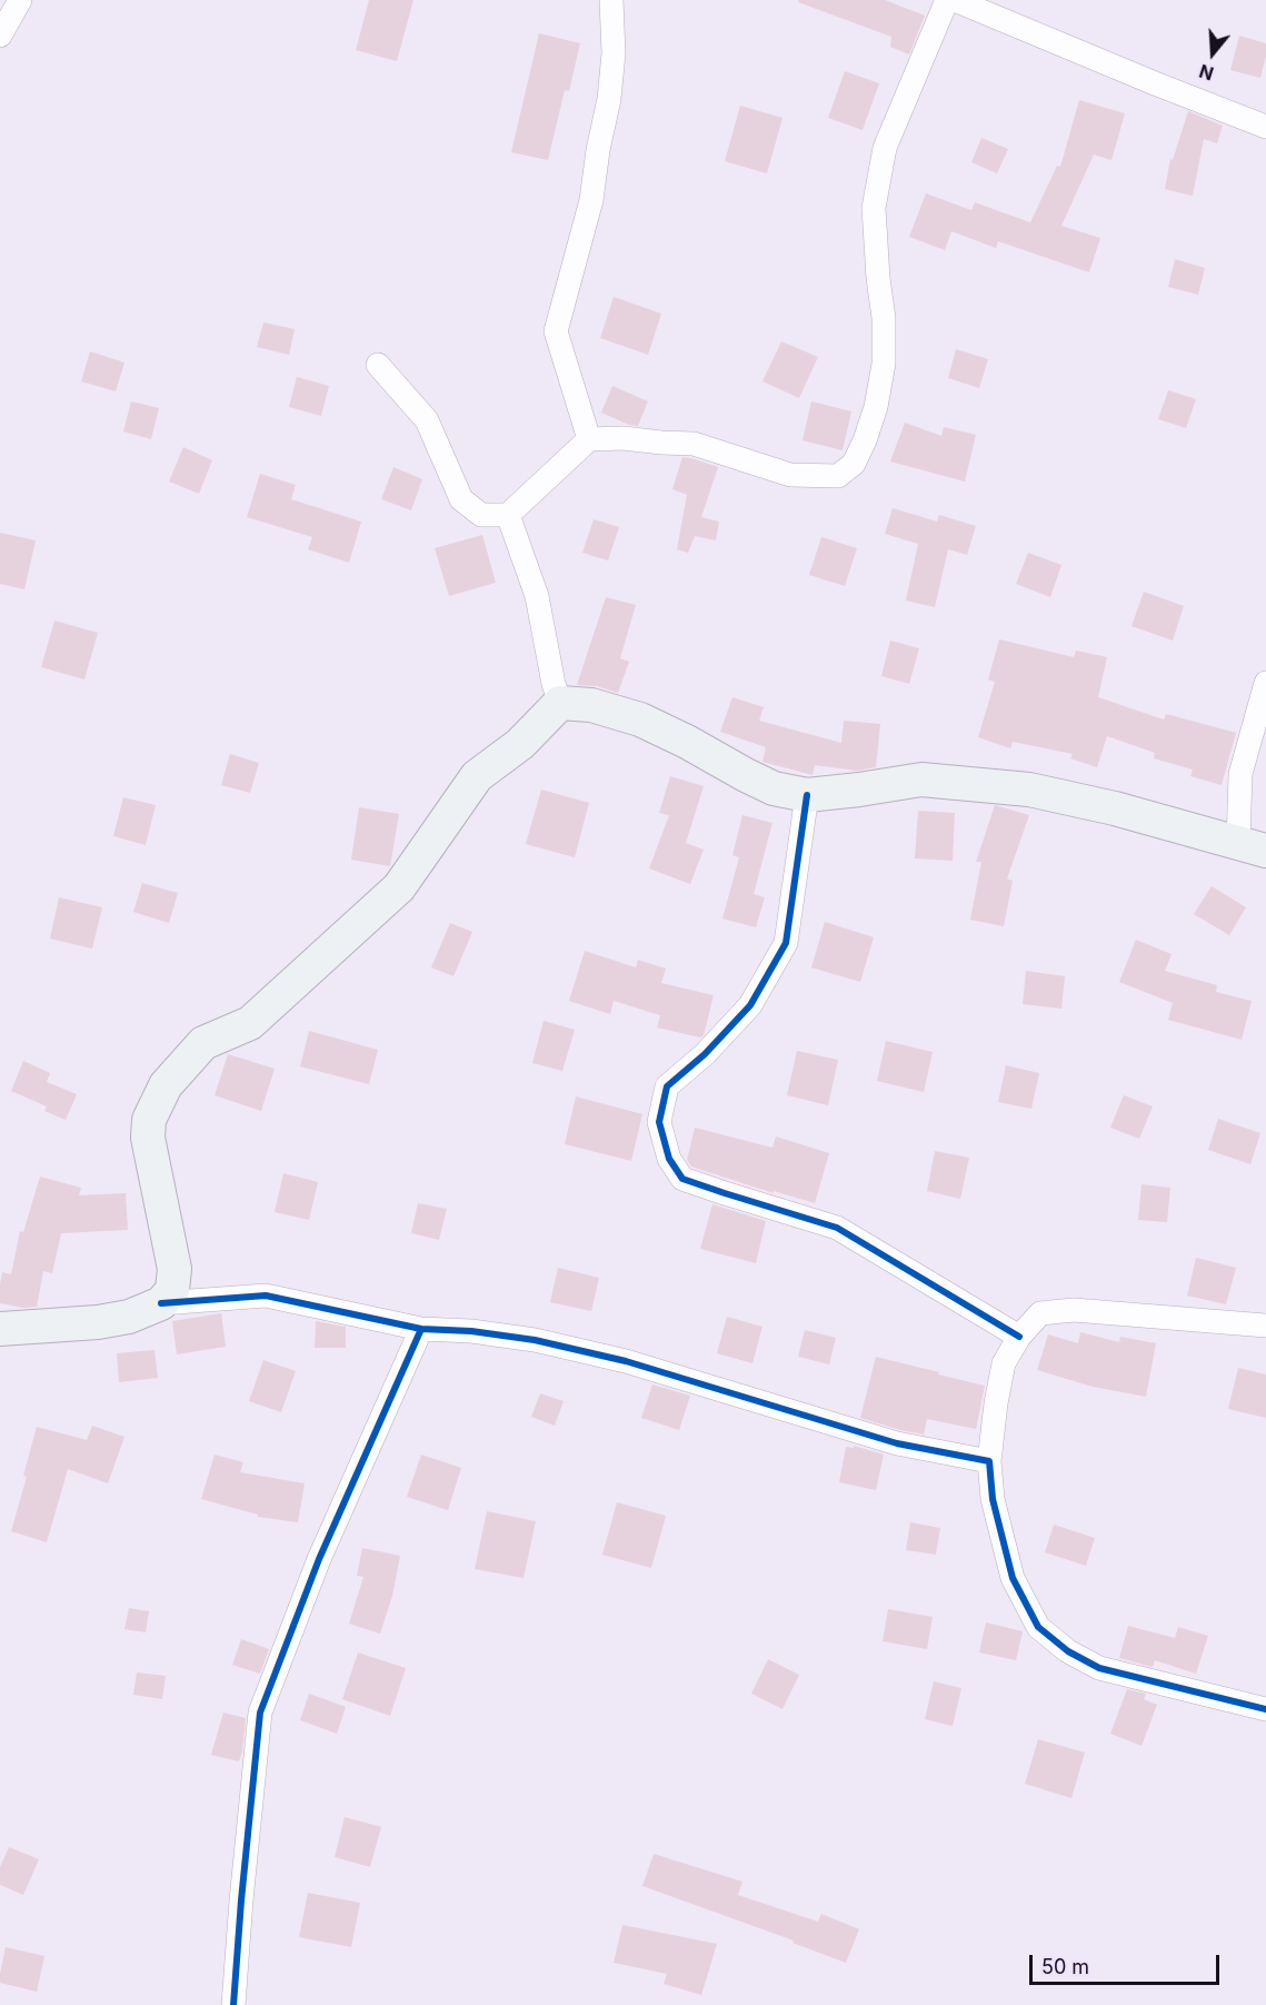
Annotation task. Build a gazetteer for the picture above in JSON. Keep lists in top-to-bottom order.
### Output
{
  "scale_bar": "50 m",
  "north": "bottom"
}
